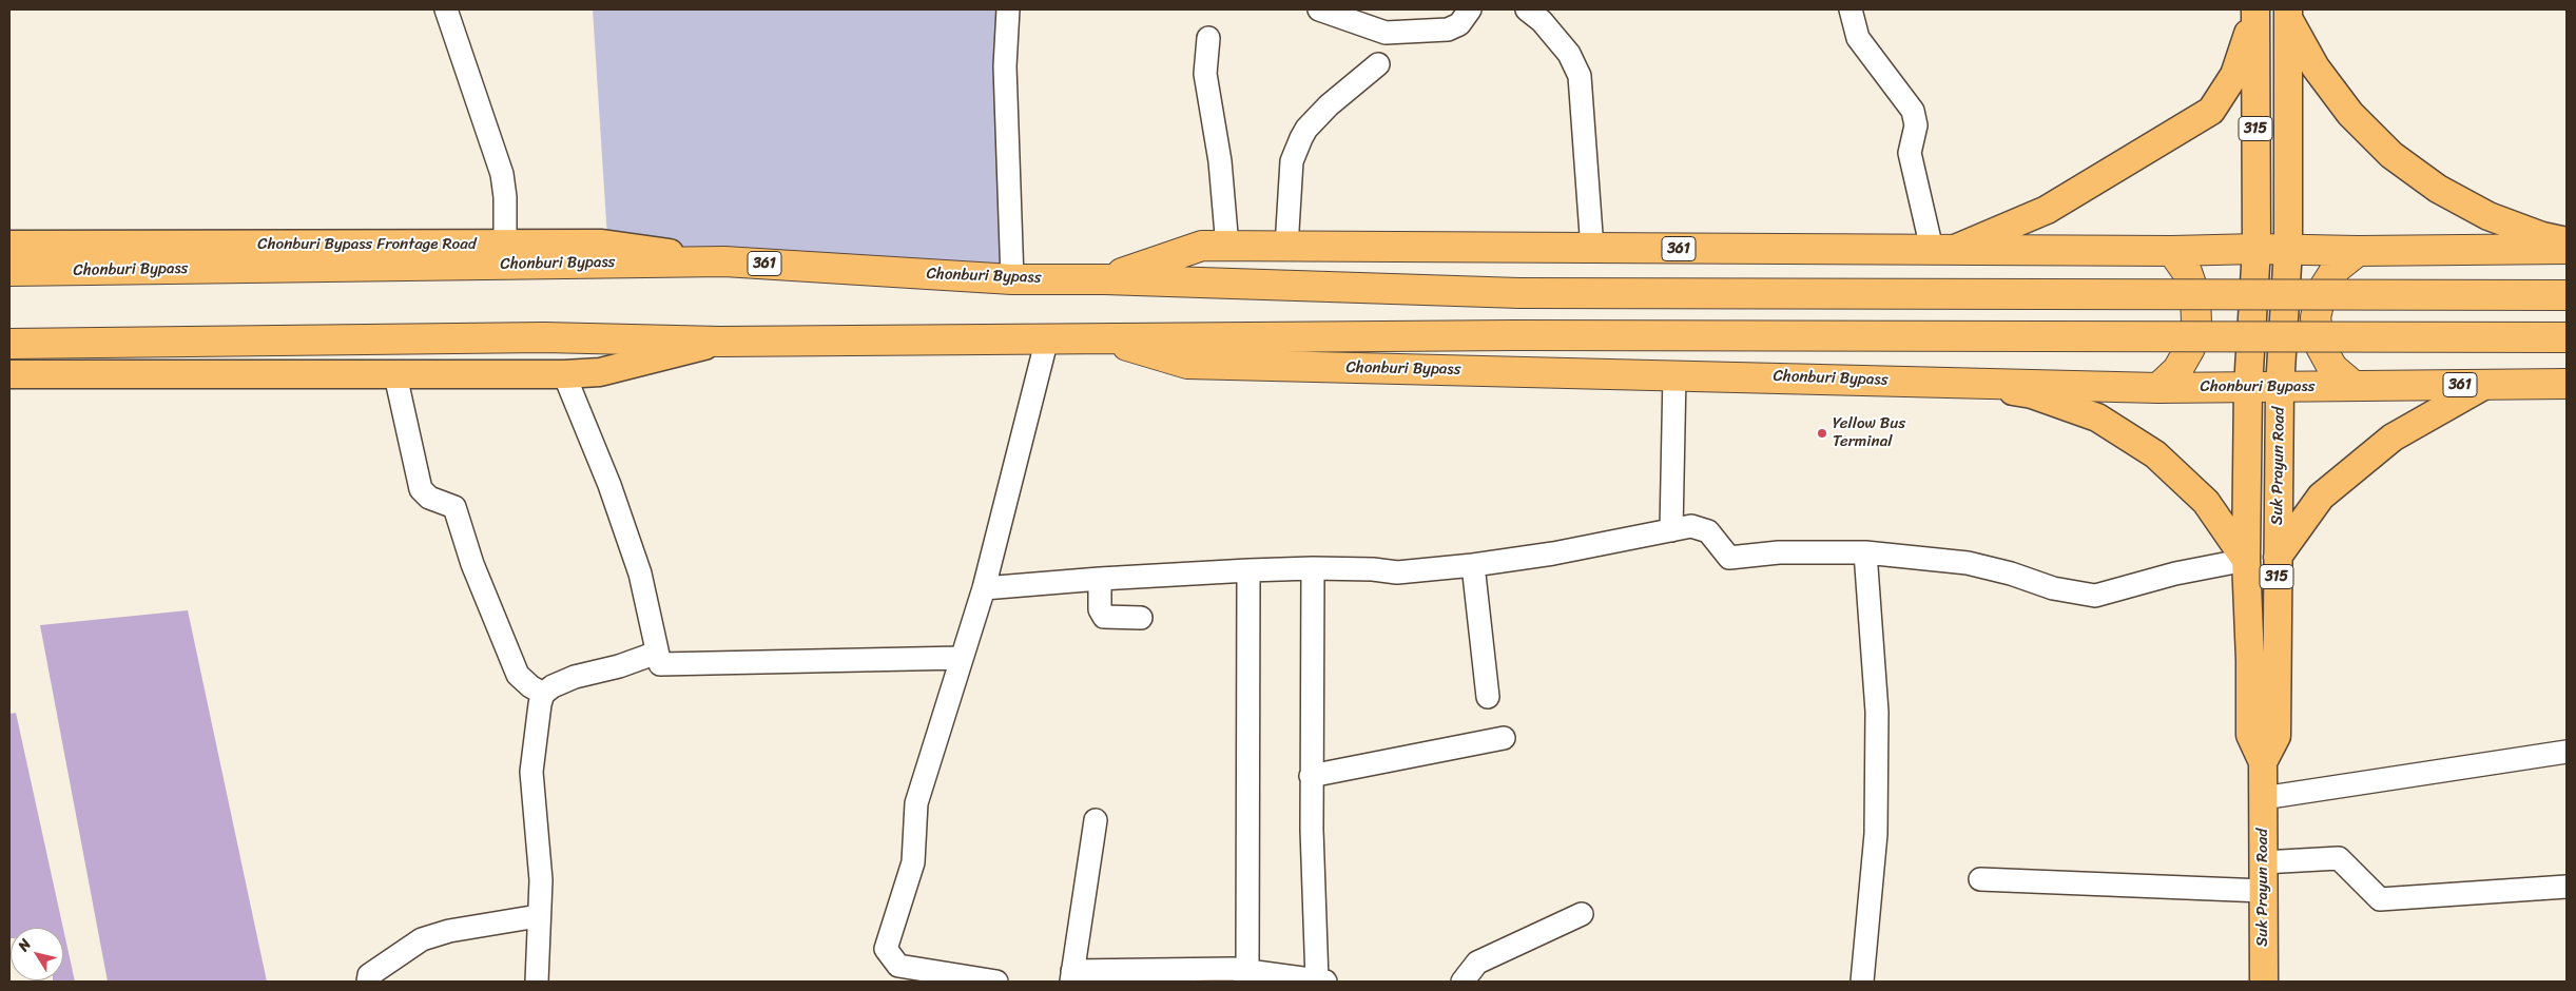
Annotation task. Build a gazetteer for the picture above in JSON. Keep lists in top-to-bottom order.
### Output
{
  "streets": {
    "highway": ["361", "Chonburi Bypass"],
    "main road": ["315", "Chonburi Bypass Frontage Road", "Suk Prayun Road"]
  },
  "crossings": [
    ["Chonburi Bypass Frontage Road", "Chonburi Bypass"],
    ["361", "Chonburi Bypass"],
    ["Chonburi Bypass", "Suk Prayun Road"]
  ],
  "places": ["Yellow Bus Terminal"],
  "north": "top left"
}
